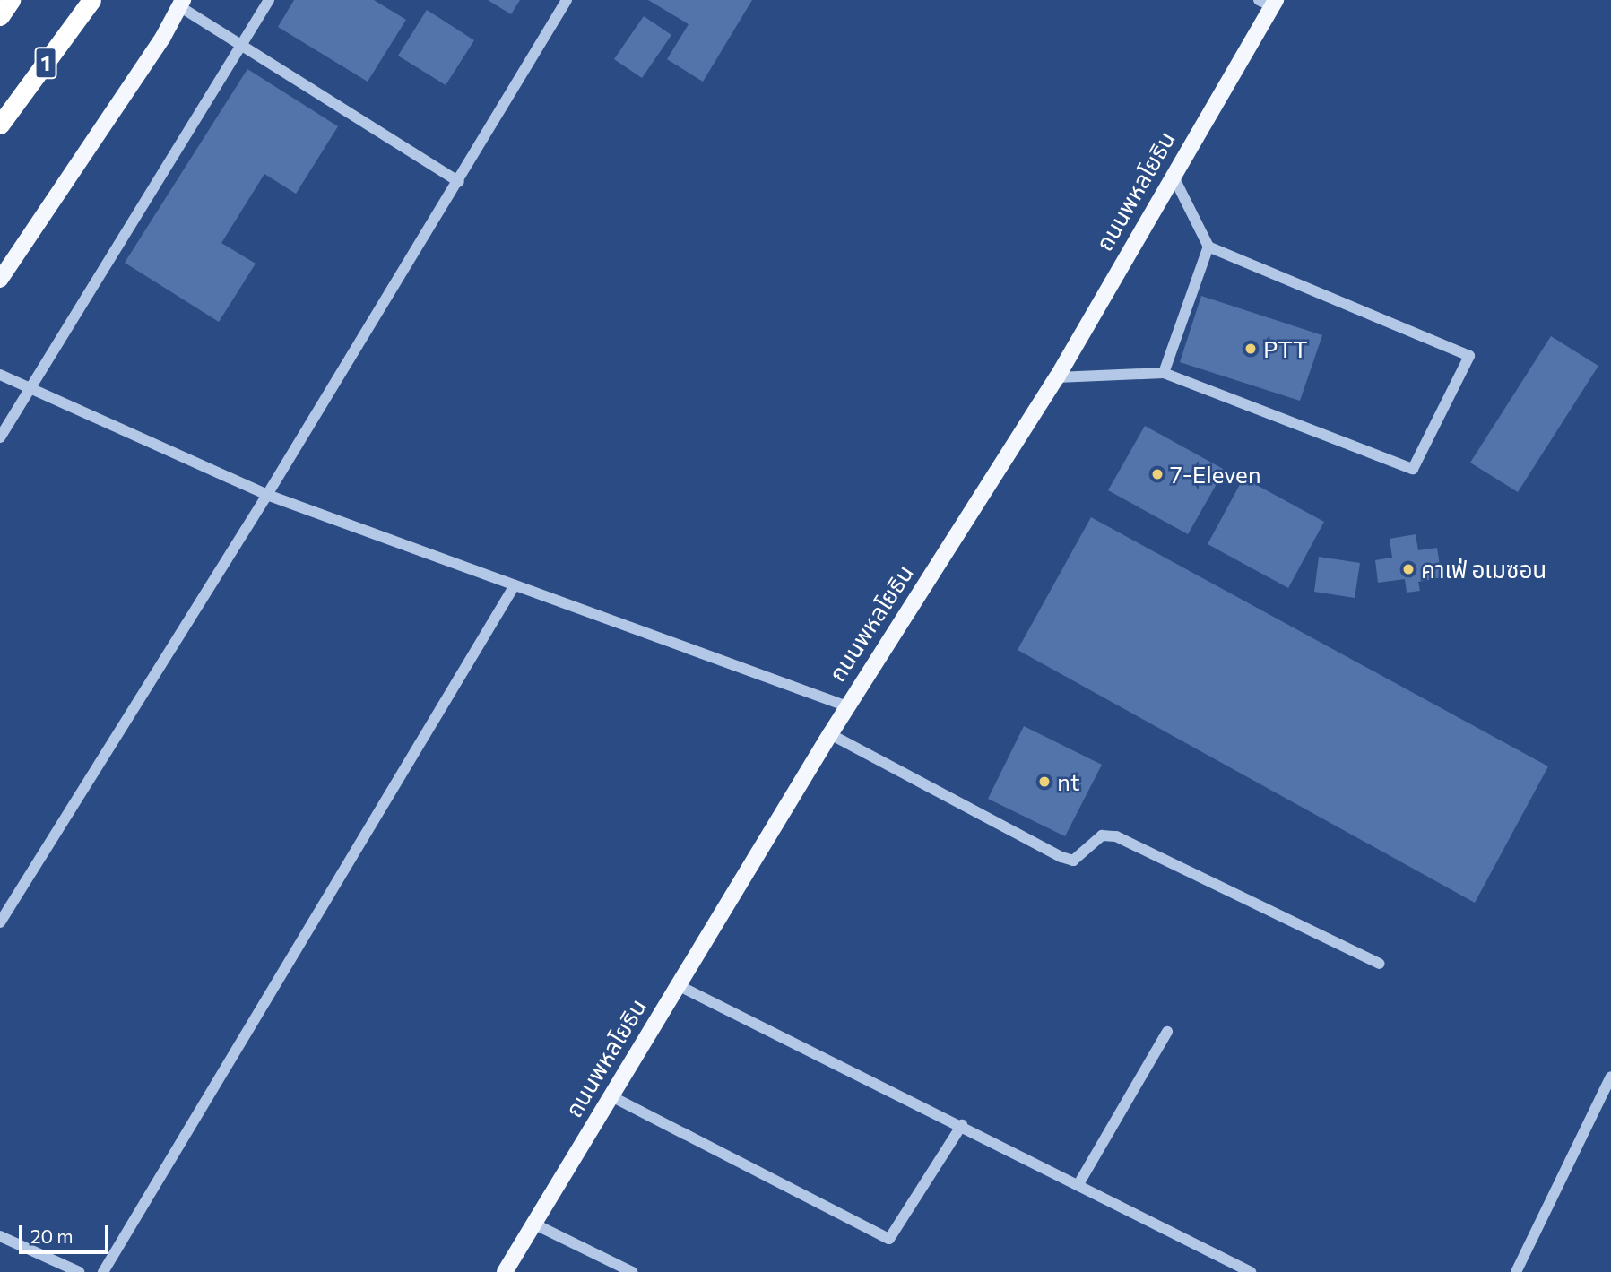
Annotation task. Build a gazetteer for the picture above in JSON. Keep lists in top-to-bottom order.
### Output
{
  "streets": {
    "highway": ["1"],
    "main road": ["ถนนพหลโยธิน"]
  },
  "places": [
    "PTT",
    "7-Eleven",
    "คาเฟ่ อเมซอน",
    "nt"
  ],
  "scale_bar": "20 m"
}
